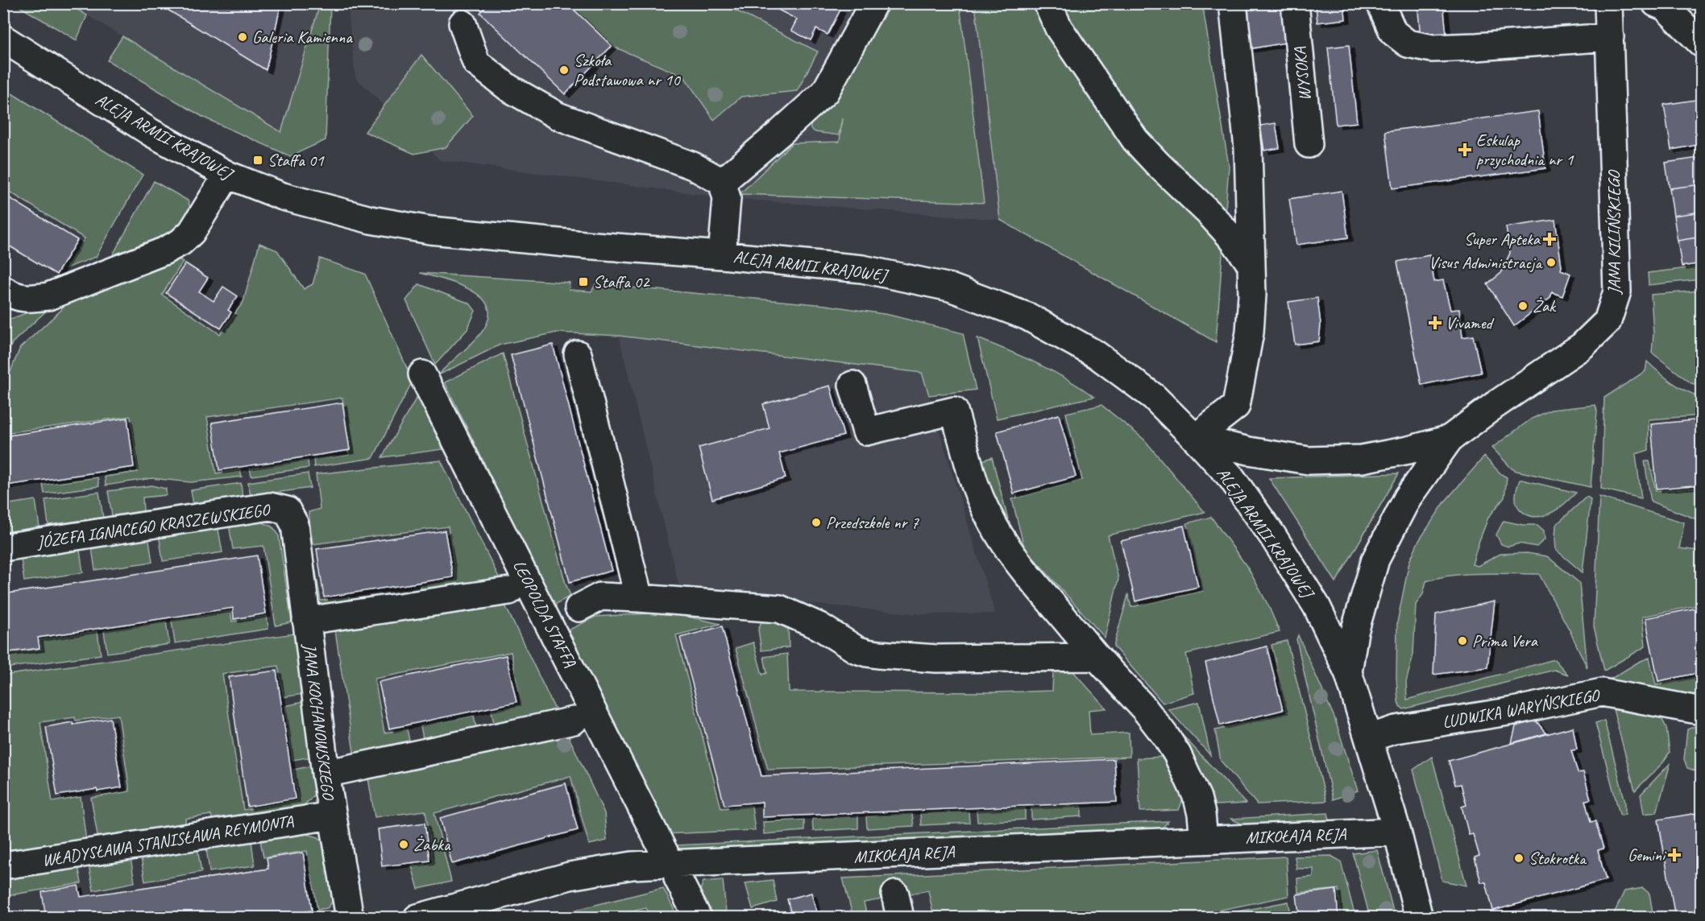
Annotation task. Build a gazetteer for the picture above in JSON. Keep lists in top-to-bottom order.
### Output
{
  "streets": {
    "street": [
      "WYSOKA",
      "ALEJA ARMII KRAJOWEJ",
      "JANA KILIŃSKIEGO",
      "JÓZEFA IGNACEGO KRASZEWSKIEGO",
      "LEOPOLDA STAFFA",
      "LUDWIKA WARYŃSKIEGO",
      "JANA KOCHANOWSKIEGO",
      "MIKOŁAJA REJA",
      "WŁADYSŁAWA STANISŁAWA REYMONTA"
    ]
  },
  "crossings": [
    ["ALEJA ARMII KRAJOWEJ", "JANA KILIŃSKIEGO"],
    ["ALEJA ARMII KRAJOWEJ", "LUDWIKA WARYŃSKIEGO"],
    ["ALEJA ARMII KRAJOWEJ", "MIKOŁAJA REJA"],
    ["JÓZEFA IGNACEGO KRASZEWSKIEGO", "JANA KOCHANOWSKIEGO"],
    ["JANA KOCHANOWSKIEGO", "WŁADYSŁAWA STANISŁAWA REYMONTA"]
  ],
  "places": {
    "other": [
      "Galeria Kamienna",
      "Szkoła Podstawowa nr 10",
      "Visus Administracja",
      "Żak",
      "Przedszkole nr 7",
      "Prima Vera",
      "Żabka",
      "Stokrotka"
    ],
    "health": [
      "Eskulap przychodnia nr 1",
      "Super Apteka",
      "Vivamed",
      "Gemini"
    ],
    "transit": ["Staffa 01", "Staffa 02"]
  }
}
